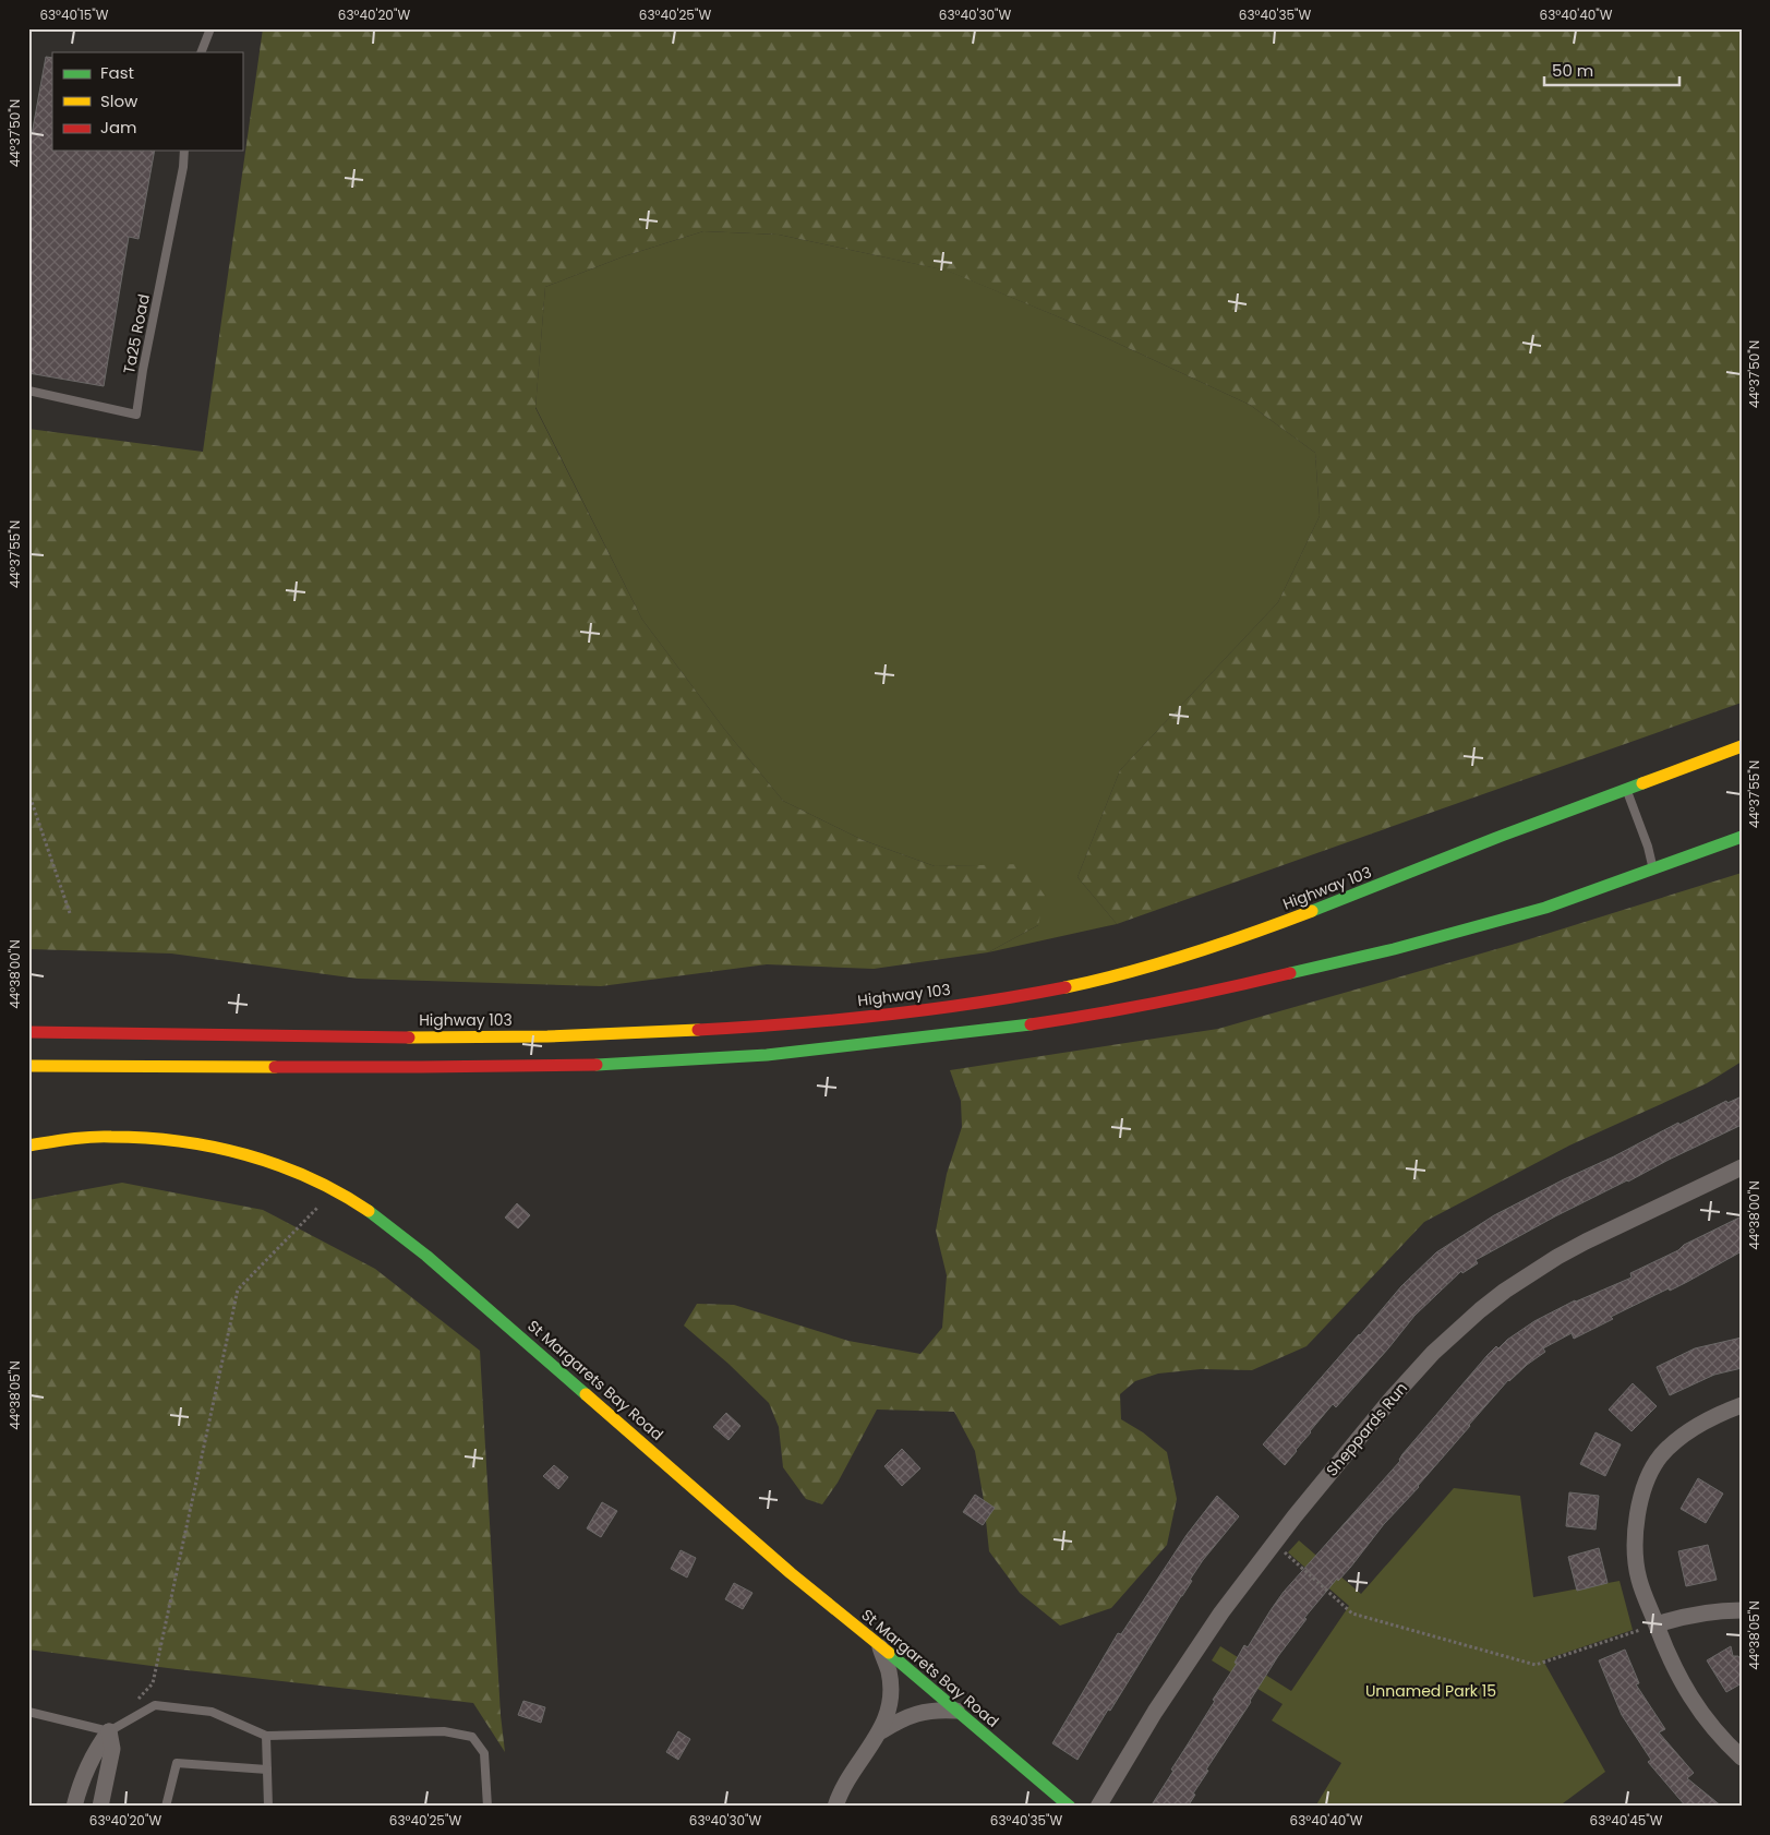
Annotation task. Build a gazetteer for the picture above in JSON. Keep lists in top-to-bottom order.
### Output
{
  "streets": {
    "main road": ["Highway 103", "St Margarets Bay Road"],
    "street": ["Sheppards Run"],
    "lane": ["Ta25 Road"]
  },
  "parks": ["Unnamed Park 15"],
  "legend": ["Fast", "Slow", "Jam"],
  "scale_bar": "50 m",
  "coordinates": [
    "63°40'15\"W",
    "63°40'20\"W",
    "63°40'25\"W",
    "63°40'30\"W",
    "63°40'35\"W",
    "63°40'40\"W",
    "44°37'50\"N",
    "44°37'55\"N",
    "44°38'00\"N",
    "44°38'05\"N",
    "63°40'45\"W"
  ]
}
